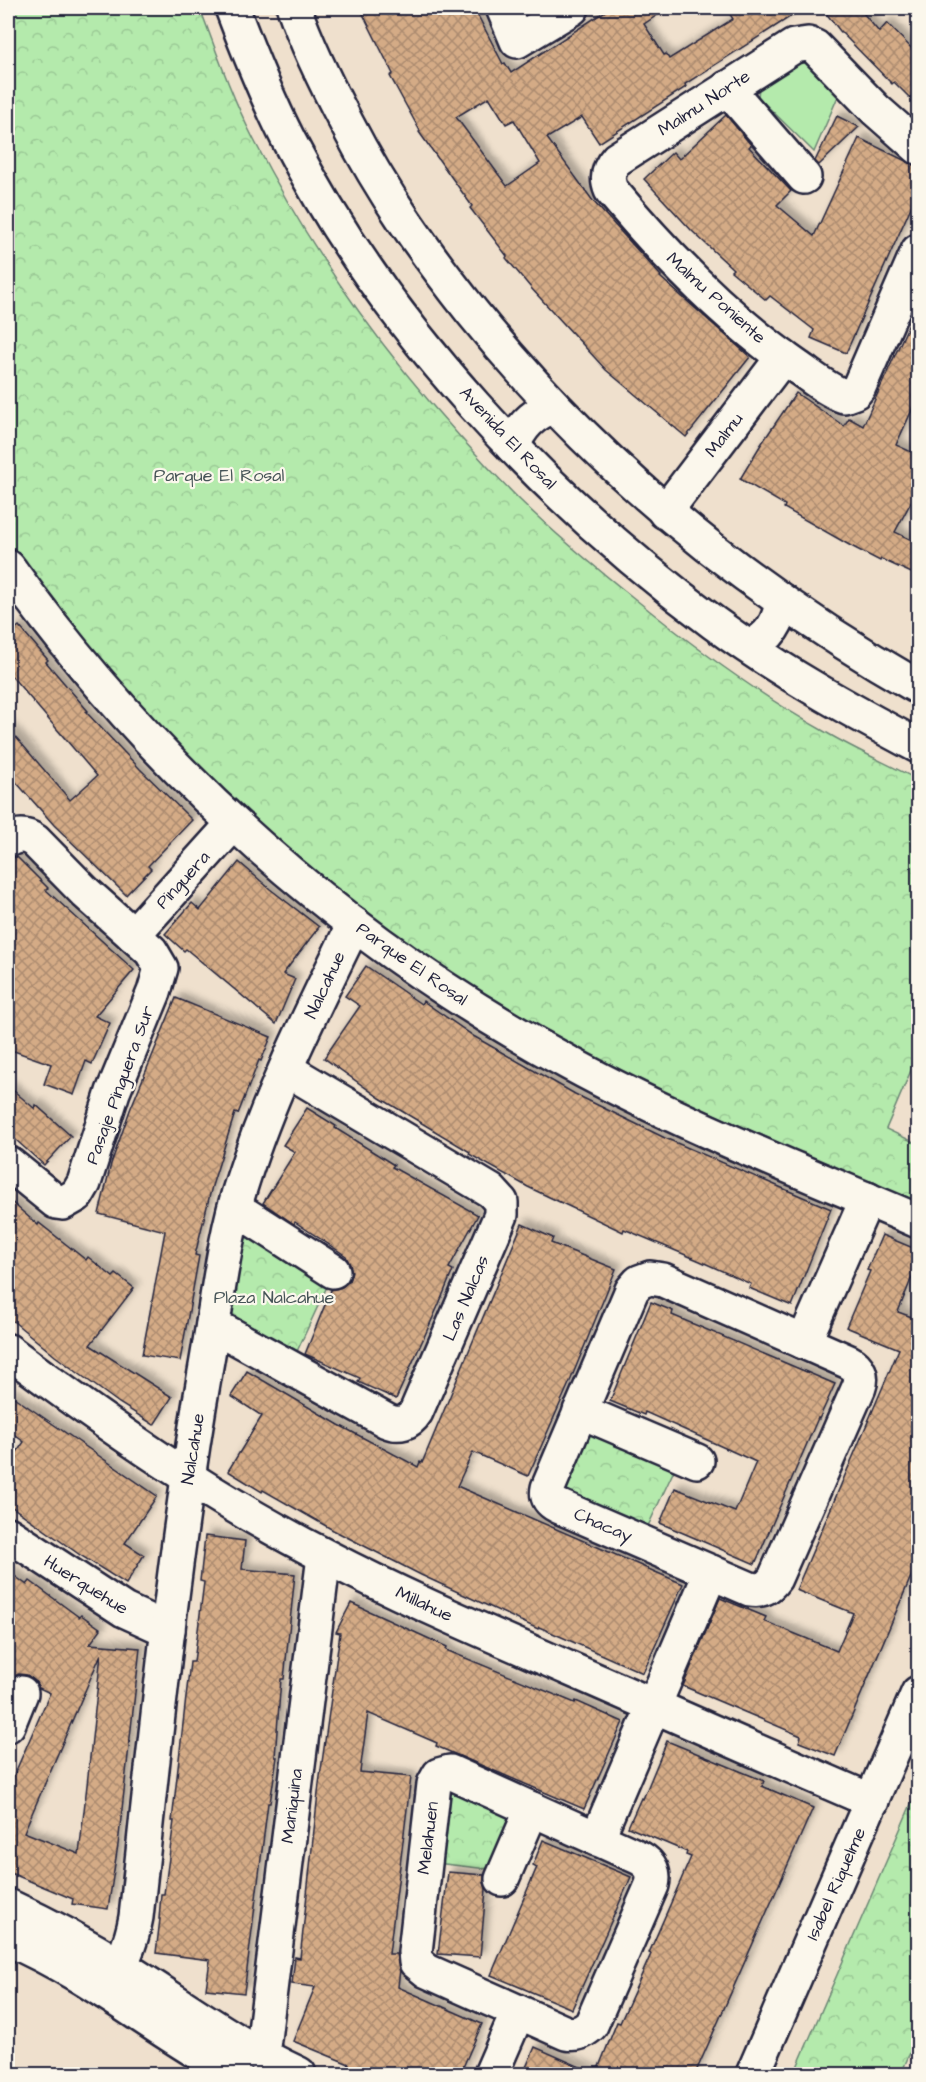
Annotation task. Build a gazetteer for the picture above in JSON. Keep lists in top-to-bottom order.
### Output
{
  "streets": {
    "street": [
      "Malmu Norte",
      "Malmu Poniente",
      "Malmu",
      "Avenida El Rosal",
      "Pinguera",
      "Parque El Rosal",
      "Nalcahue",
      "Pasaje Pinguera Sur",
      "Las Nalcas",
      "Chacay",
      "Huerquehue",
      "Millahue",
      "Maniquina",
      "Melahuen",
      "Isabel Riquelme"
    ]
  },
  "crossings": [
    ["Malmu Norte", "Malmu Poniente"],
    ["Malmu Poniente", "Malmu"],
    ["Pinguera", "Parque El Rosal"],
    ["Pinguera", "Pasaje Pinguera Sur"],
    ["Parque El Rosal", "Nalcahue"],
    ["Nalcahue", "Las Nalcas"],
    ["Nalcahue", "Huerquehue"],
    ["Nalcahue", "Millahue"],
    ["Millahue", "Maniquina"],
    ["Millahue", "Isabel Riquelme"]
  ],
  "parks": ["Parque El Rosal", "Plaza Nalcahue"]
}
